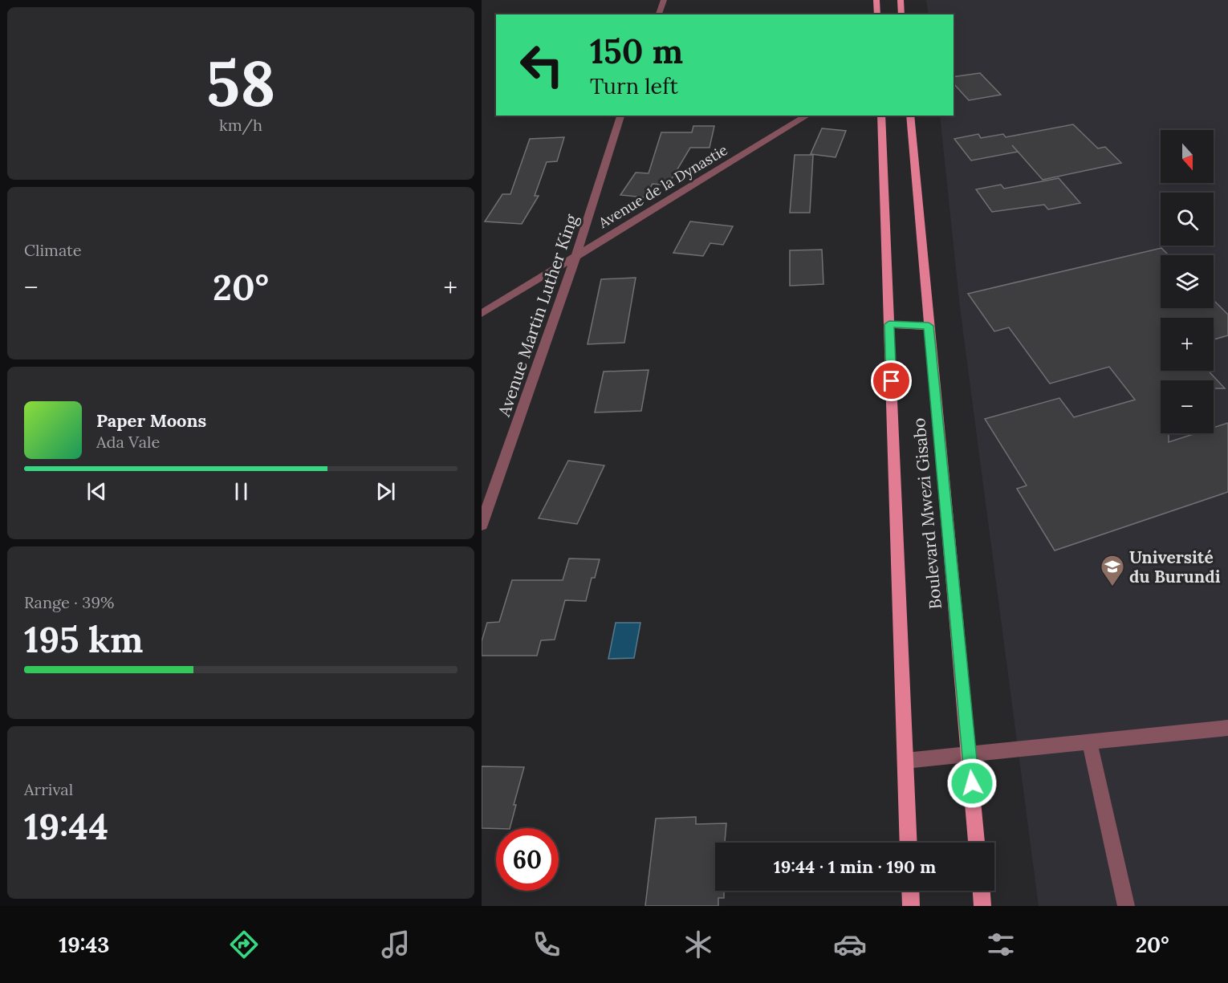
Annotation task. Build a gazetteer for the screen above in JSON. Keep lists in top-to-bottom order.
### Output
{
  "streets": {
    "main road": ["Boulevard Mwezi Gisabo"],
    "street": ["Avenue de la Dynastie", "Avenue Martin Luther King"]
  },
  "crossings": [
    ["Avenue de la Dynastie", "Avenue Martin Luther King"]
  ],
  "places": {
    "school or university": ["Université du Burundi"]
  },
  "north": "bottom",
  "page": {
    "tile": [
      ["58", "km/h"],
      "Climate",
      ["Range · 39%", "195 km"],
      ["Arrival", "19:44"]
    ],
    "turn": ["150 m", "Turn left"],
    "map_buttons": ["+", "−"],
    "heat": ["−", "20°", "+"],
    "song": ["Paper Moons", "Ada Vale"],
    "limit": "60",
    "trip": "19:44 · 1 min · 190 m",
    "tabs": ["19:43", "20°"]
  }
}
